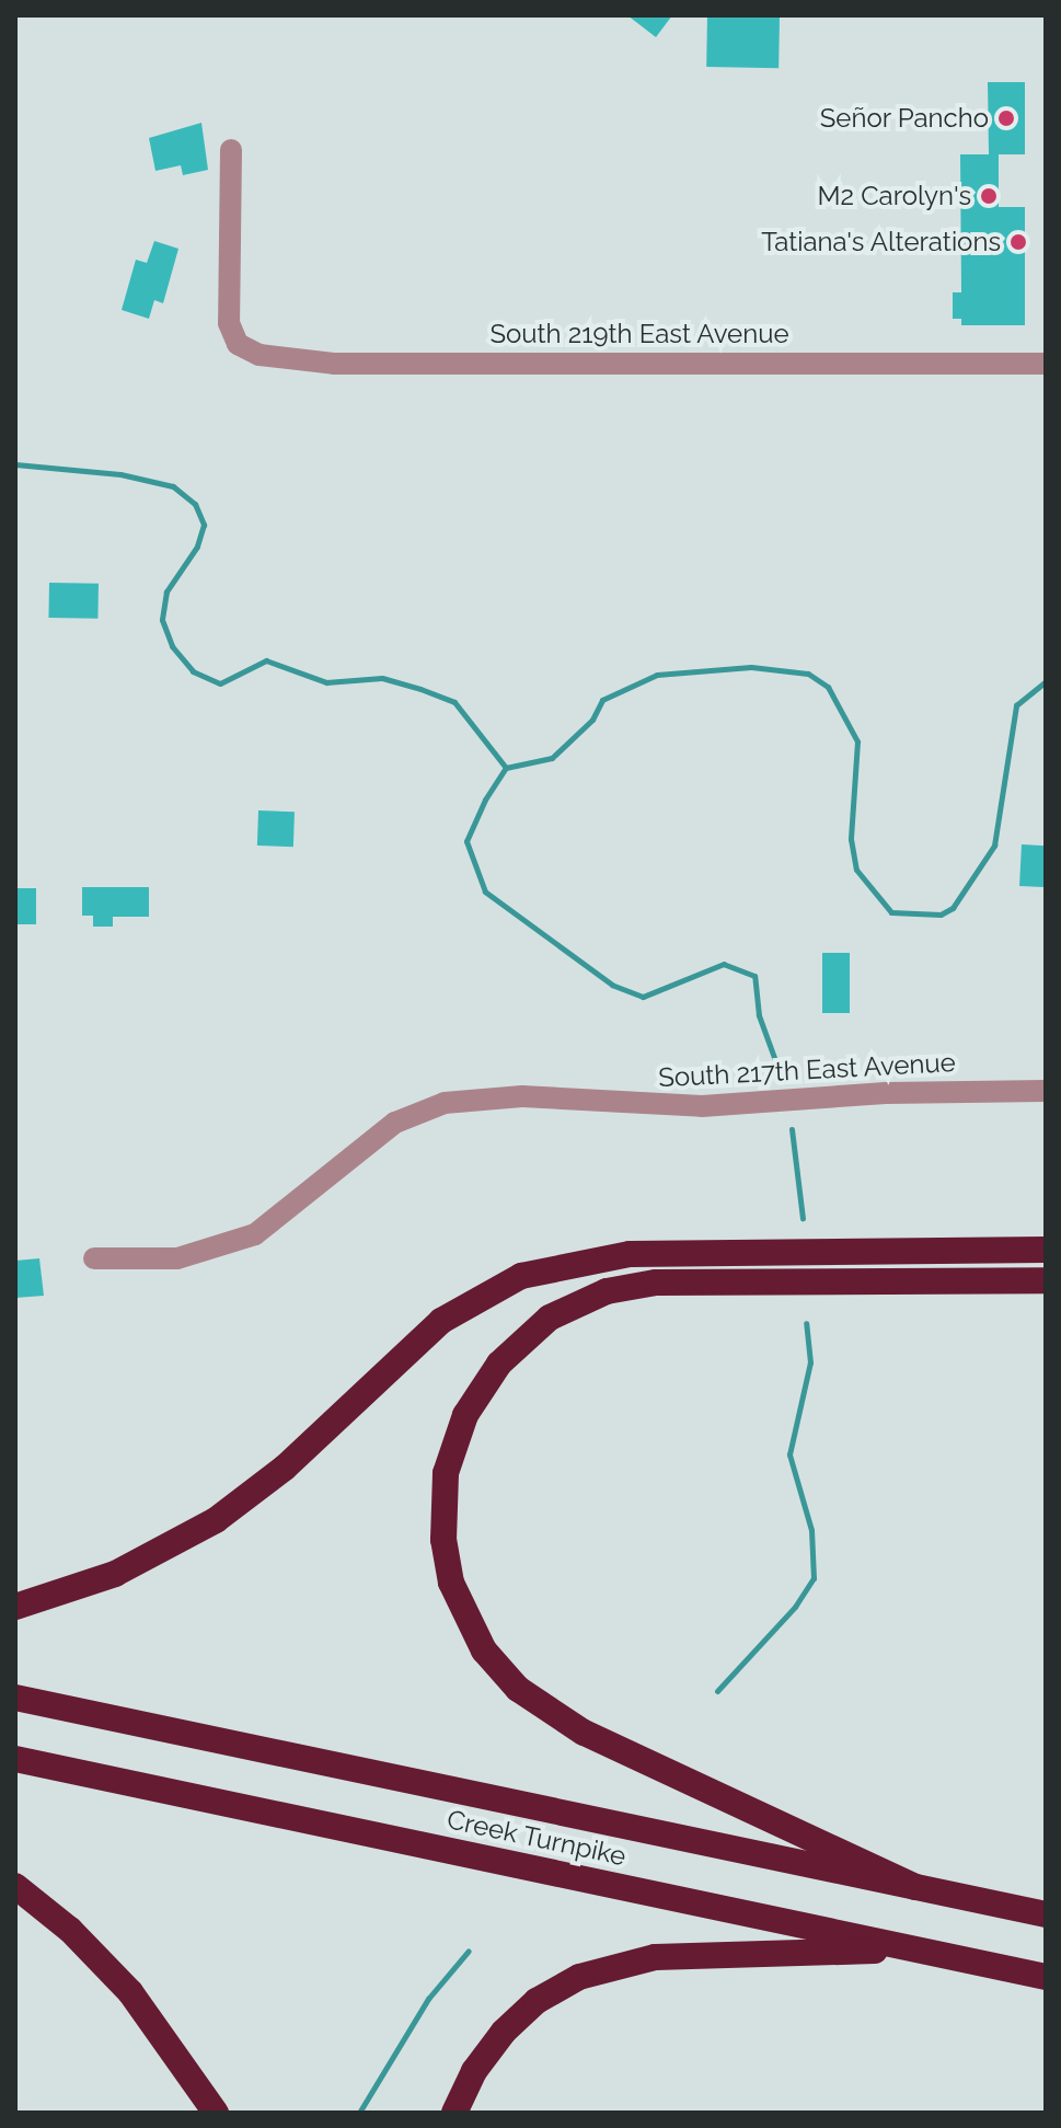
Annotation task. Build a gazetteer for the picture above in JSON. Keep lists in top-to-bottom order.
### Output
{
  "streets": {
    "highway": ["Creek Turnpike"],
    "street": ["South 219th East Avenue", "South 217th East Avenue"]
  },
  "places": ["Señor Pancho", "M2 Carolyn's", "Tatiana's Alterations"]
}
